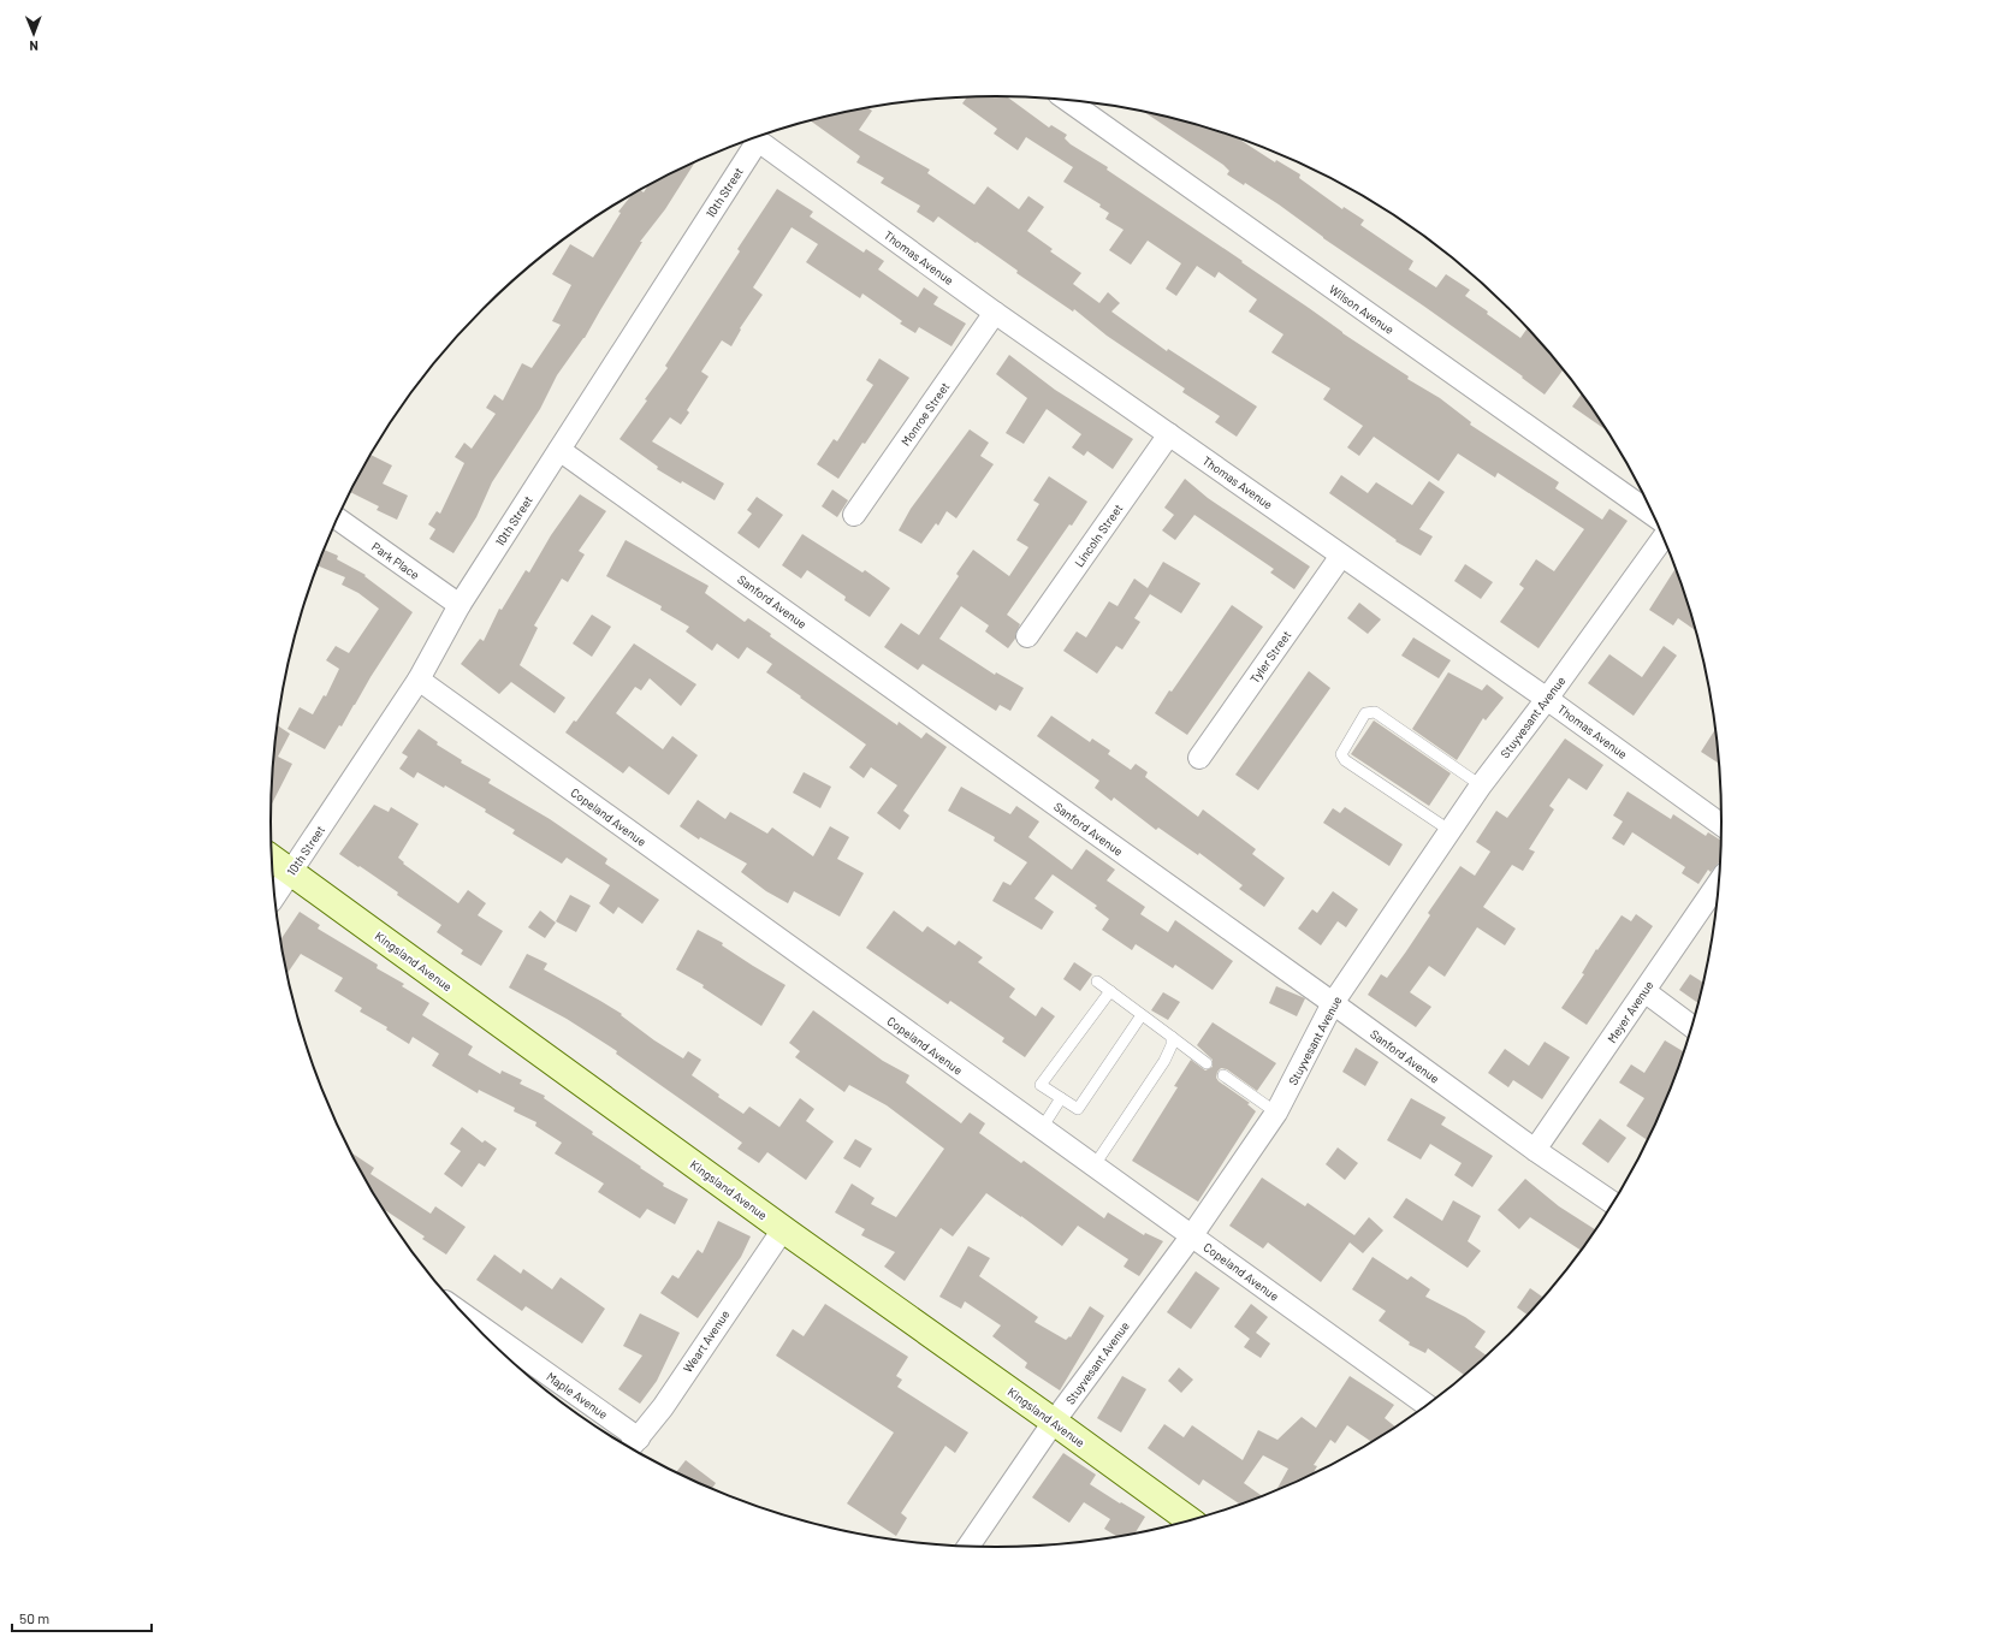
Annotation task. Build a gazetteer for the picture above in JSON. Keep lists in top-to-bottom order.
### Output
{
  "streets": {
    "main road": ["Kingsland Avenue"],
    "street": [
      "10th Street",
      "Thomas Avenue",
      "Wilson Avenue",
      "Monroe Street",
      "Lincoln Street",
      "Park Place",
      "Sanford Avenue",
      "Tyler Street",
      "Stuyvesant Avenue",
      "Copeland Avenue",
      "Meyer Avenue",
      "Weart Avenue",
      "Maple Avenue"
    ]
  },
  "crossings": [
    ["10th Street", "Park Place"],
    ["10th Street", "Sanford Avenue"],
    ["10th Street", "Copeland Avenue"],
    ["10th Street", "Kingsland Avenue"],
    ["Thomas Avenue", "Monroe Street"],
    ["Thomas Avenue", "Lincoln Street"],
    ["Thomas Avenue", "Tyler Street"],
    ["Thomas Avenue", "Stuyvesant Avenue"],
    ["Sanford Avenue", "Stuyvesant Avenue"],
    ["Sanford Avenue", "Meyer Avenue"],
    ["Stuyvesant Avenue", "Copeland Avenue"],
    ["Stuyvesant Avenue", "Kingsland Avenue"],
    ["Kingsland Avenue", "Weart Avenue"],
    ["Weart Avenue", "Maple Avenue"]
  ],
  "scale_bar": "50 m",
  "north": "bottom"
}
